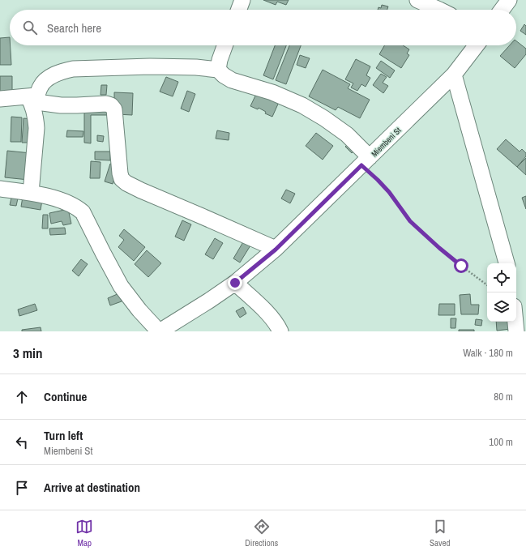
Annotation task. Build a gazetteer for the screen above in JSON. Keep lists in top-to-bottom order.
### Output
{
  "streets": {
    "street": ["Miembeni St"]
  },
  "page": {
    "search": "Search here",
    "heading": ["3 min", "Walk · 180 m"],
    "list": [
      ["Continue", "80 m"],
      ["Turn left", "Miembeni St", "100 m"],
      "Arrive at destination"
    ],
    "nav": ["Map", "Directions", "Saved"]
  }
}
